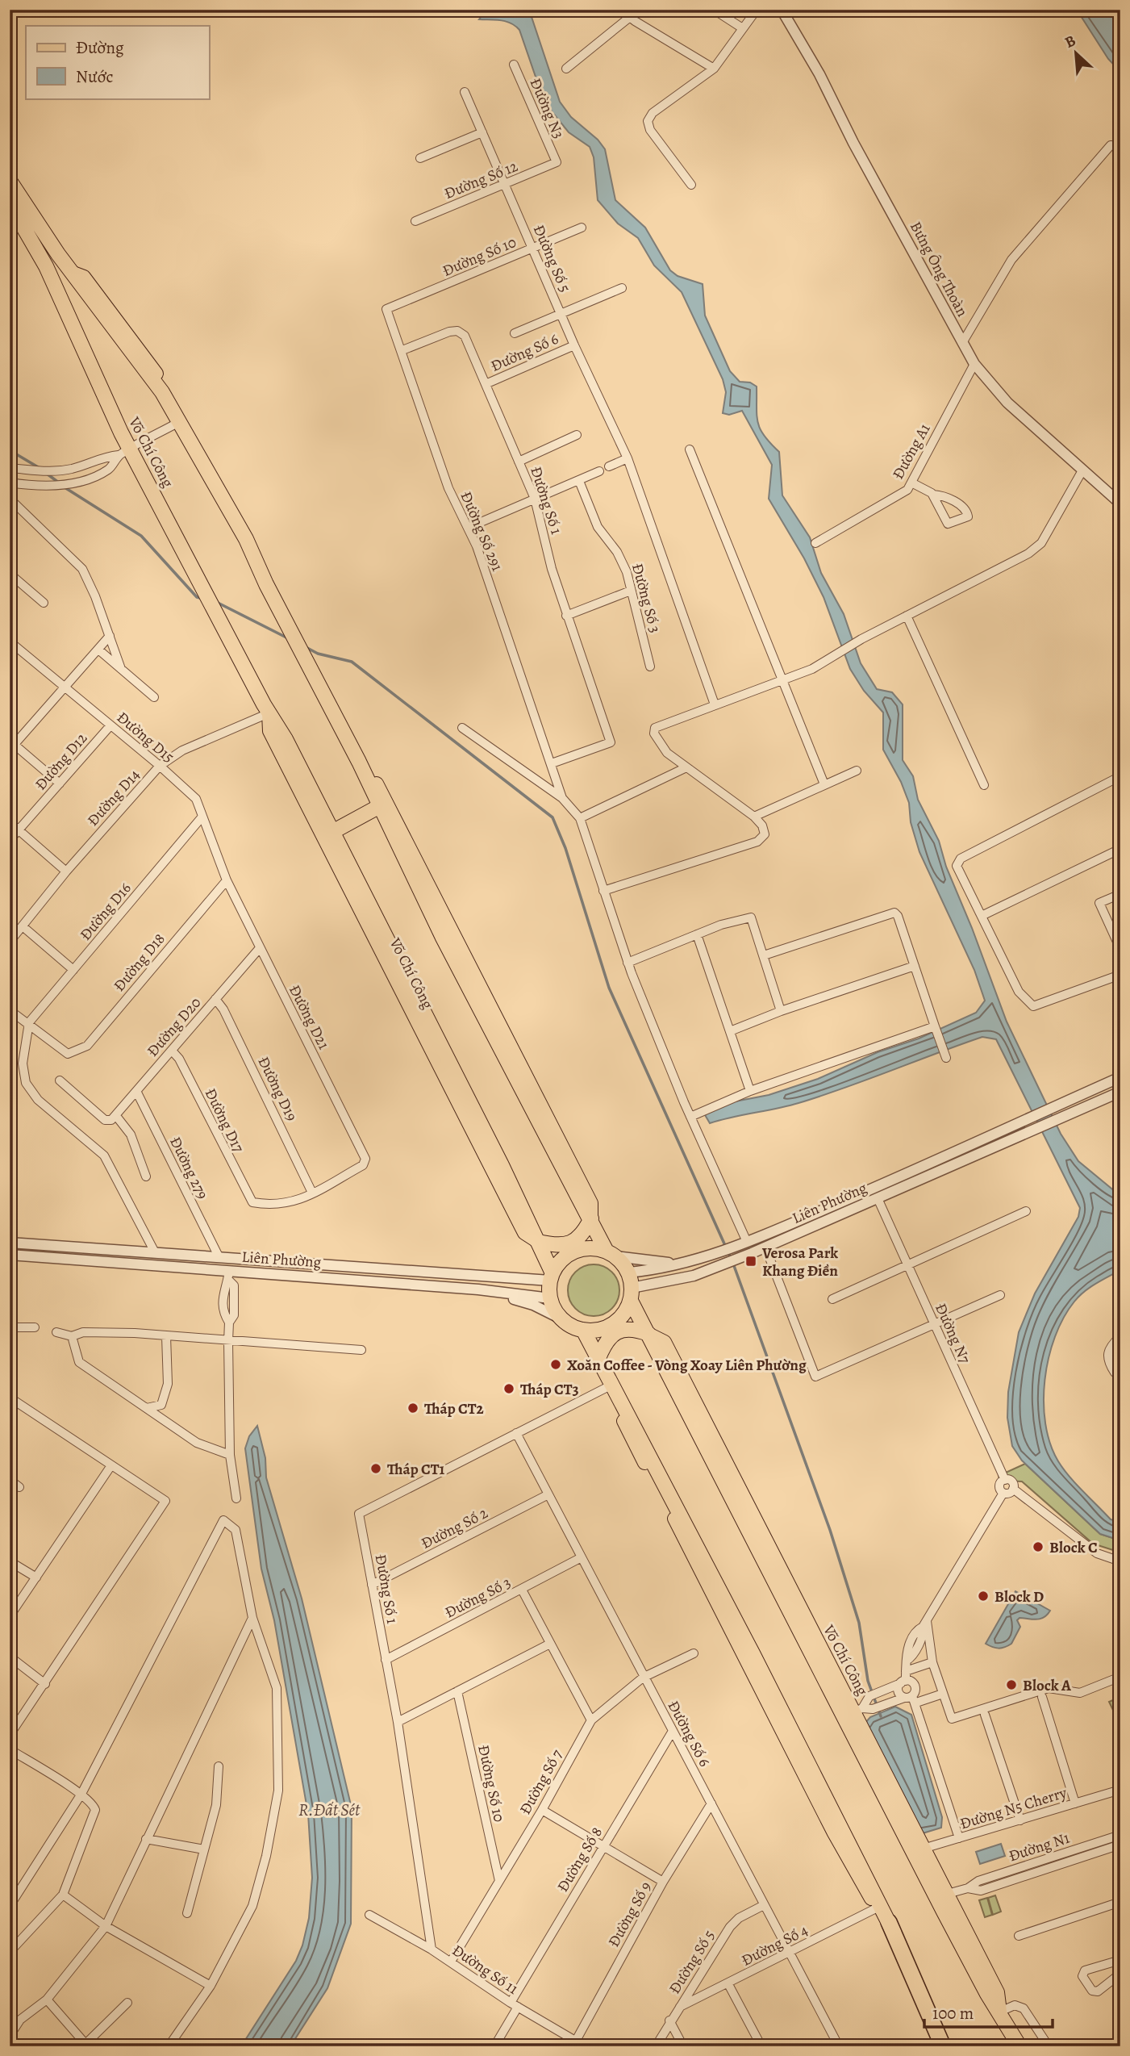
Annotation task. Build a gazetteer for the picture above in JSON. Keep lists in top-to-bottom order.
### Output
{
  "streets": {
    "highway": ["Võ Chí Công"],
    "street": [
      "Đường N3",
      "Đường Số 12",
      "Đường Số 10",
      "Đường Số 5",
      "Bưng Ông Thoàn",
      "Đường Số 6",
      "Đường A1",
      "Đường Số 1",
      "Đường Số 291",
      "Đường Số 3",
      "Đường D15",
      "Đường D12",
      "Đường D14",
      "Đường D16",
      "Đường D18",
      "Đường D21",
      "Đường D20",
      "Đường D19",
      "Đường D17",
      "Đường 279",
      "Liên Phường",
      "Đường N7",
      "Đường Số 2",
      "Đường Số 7",
      "Đường N5 Cherry",
      "Đường N1",
      "Đường Số 8",
      "Đường Số 9",
      "Đường Số 4",
      "Đường Số 11"
    ]
  },
  "crossings": [
    ["Đường N3", "Đường Số 12"],
    ["Đường Số 12", "Đường Số 5"],
    ["Đường Số 10", "Đường Số 5"],
    ["Đường Số 10", "Đường Số 291"],
    ["Đường Số 10", "Đường Số 7"],
    ["Đường Số 5", "Đường Số 6"],
    ["Đường Số 5", "Đường Số 4"],
    ["Bưng Ông Thoàn", "Đường A1"],
    ["Đường Số 6", "Đường Số 1"],
    ["Đường Số 6", "Đường Số 3"],
    ["Đường Số 6", "Đường Số 2"],
    ["Đường Số 6", "Đường Số 7"],
    ["Đường Số 6", "Đường Số 8"],
    ["Đường Số 6", "Đường Số 9"],
    ["Đường Số 6", "Đường Số 4"],
    ["Võ Chí Công", "Đường D14"],
    ["Võ Chí Công", "Liên Phường"],
    ["Võ Chí Công", "Đường N5 Cherry"],
    ["Võ Chí Công", "Đường N1"],
    ["Đường Số 1", "Đường Số 291"],
    ["Đường Số 1", "Đường Số 3"],
    ["Đường Số 1", "Đường Số 2"],
    ["Đường Số 1", "Đường Số 11"],
    ["Đường D15", "Đường D12"],
    ["Đường D15", "Đường D14"],
    ["Đường D15", "Đường D16"],
    ["Đường D15", "Đường D18"],
    ["Đường D15", "Đường D21"],
    ["Đường D16", "Đường D18"],
    ["Đường D18", "Đường D21"],
    ["Đường D21", "Đường D20"],
    ["Đường D21", "Đường D19"],
    ["Đường D21", "Đường D17"],
    ["Đường D20", "Đường D19"],
    ["Đường D20", "Đường D17"],
    ["Đường D20", "Đường 279"],
    ["Đường D19", "Đường D17"],
    ["Đường 279", "Liên Phường"],
    ["Liên Phường", "Đường N7"],
    ["Đường Số 7", "Đường Số 11"],
    ["Đường Số 8", "Đường Số 11"],
    ["Đường Số 9", "Đường Số 11"]
  ],
  "water": ["R.Đất Sét"],
  "places": {
    "transit": ["Verosa Park Khang Điền"],
    "other": [
      "Xoăn Coffee - Vòng Xoay Liên Phường",
      "Tháp CT3",
      "Tháp CT2",
      "Tháp CT1",
      "Block C",
      "Block D",
      "Block A"
    ]
  },
  "legend": ["Đường", "Nước"],
  "scale_bar": "100 m",
  "north": "top left"
}
